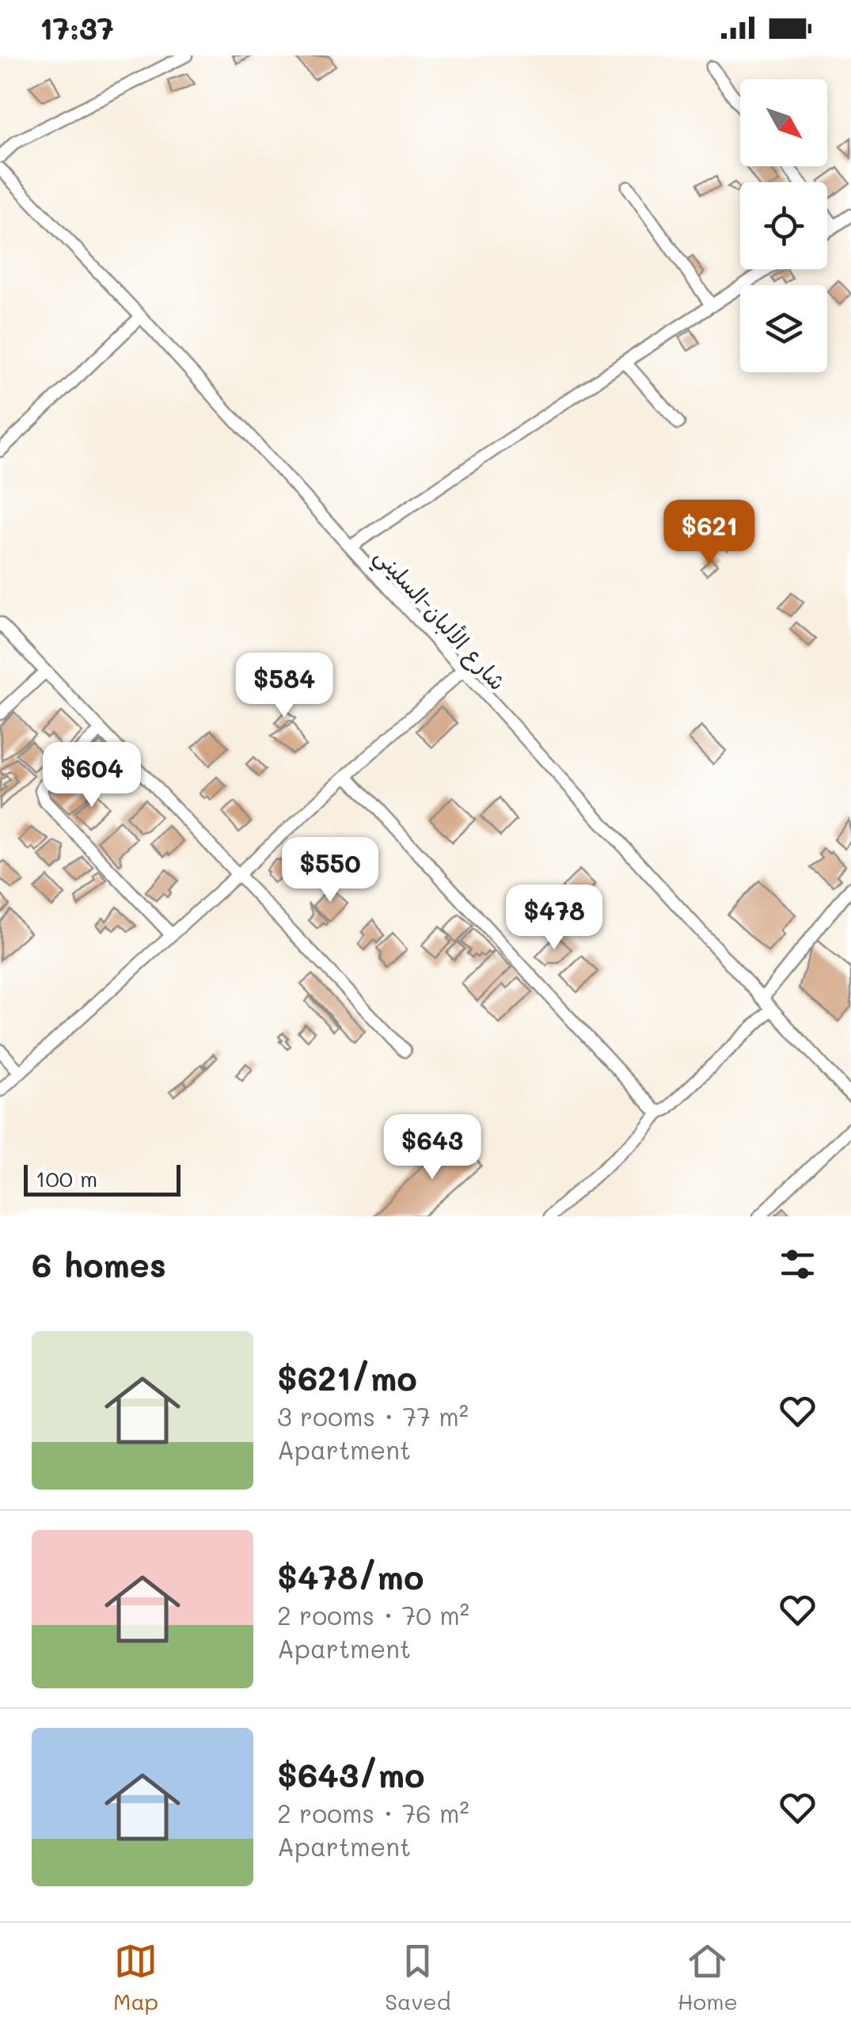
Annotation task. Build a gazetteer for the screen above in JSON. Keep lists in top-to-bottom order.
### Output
{
  "streets": {
    "street": ["شارع الألبان-السليني"]
  },
  "scale_bar": "100 m",
  "north": "bottom right",
  "page": {
    "status": "17:37",
    "price": [
      "$621",
      "$584",
      "$604",
      "$550",
      "$478",
      "$643"
    ],
    "scale": "100 m",
    "heading": "6 homes",
    "list": [
      {
        "name": "$621/mo",
        "note": "3 rooms · 77 m² · Apartment"
      },
      {
        "name": "$478/mo",
        "note": "2 rooms · 70 m² · Apartment"
      },
      {
        "name": "$643/mo",
        "note": "2 rooms · 76 m² · Apartment"
      }
    ],
    "tabs": ["Map", "Saved", "Home"]
  }
}
